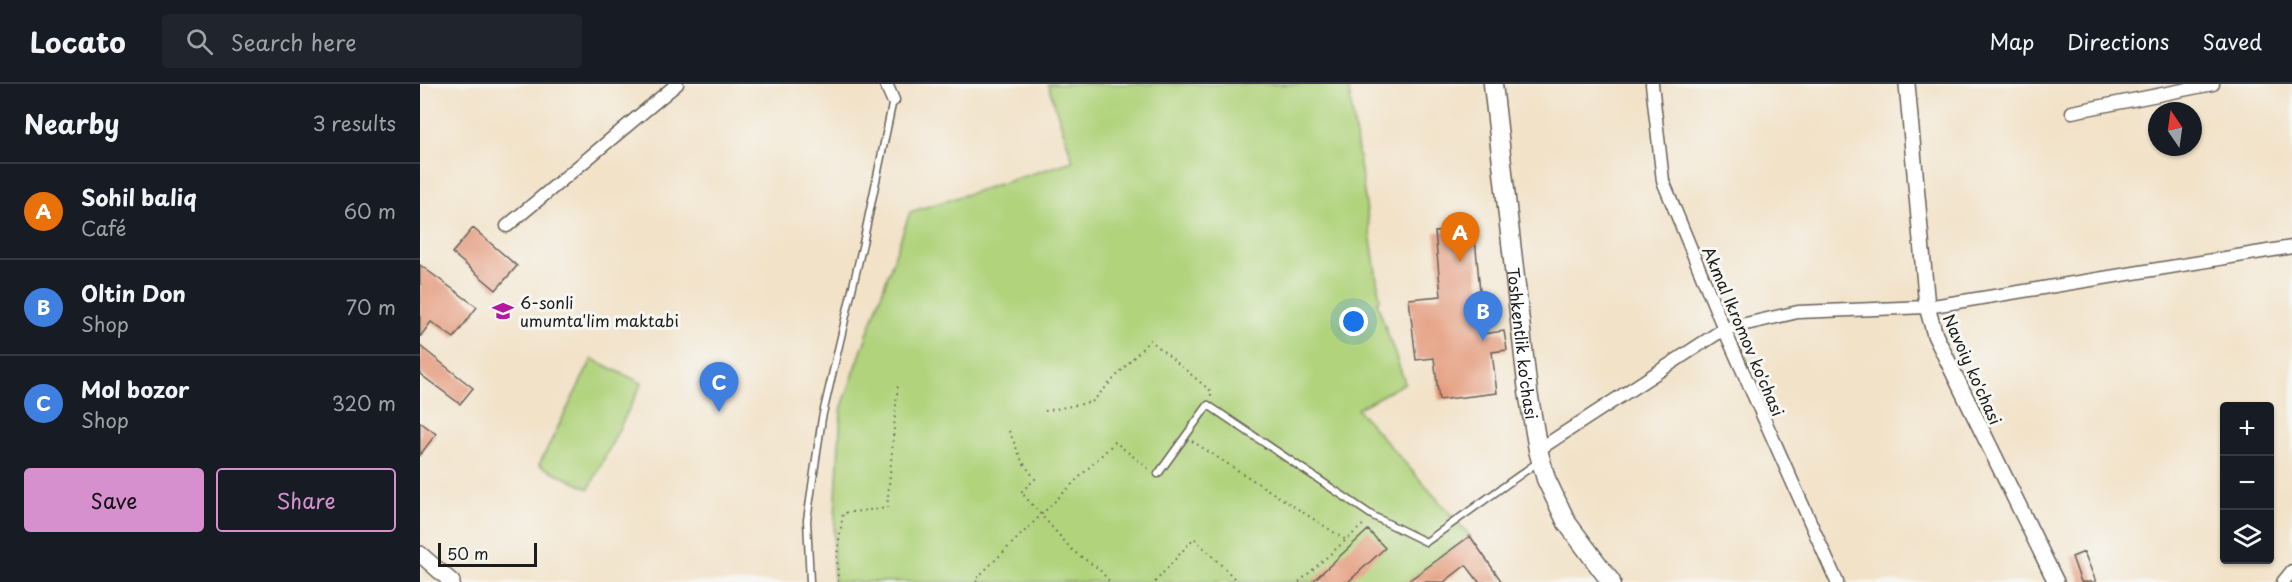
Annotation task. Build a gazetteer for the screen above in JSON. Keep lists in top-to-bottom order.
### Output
{
  "streets": {
    "main road": ["Toshkentlik ko'chasi"],
    "street": ["Akmal Ikromov ko'chasi", "Navoiy ko'chasi"]
  },
  "places": {
    "school or university": ["6-sonli umumta'lim maktabi"]
  },
  "scale_bar": "50 m",
  "north": "top",
  "page": {
    "header": "Locato",
    "search": "Search here",
    "nav": ["Map", "Directions", "Saved"],
    "heading": ["Nearby", "3 results"],
    "list": [
      {
        "mark": "A",
        "name": "Sohil baliq",
        "note": "Café",
        "value": "60 m"
      },
      {
        "mark": "B",
        "name": "Oltin Don",
        "note": "Shop",
        "value": "70 m"
      },
      {
        "mark": "C",
        "name": "Mol bozor",
        "note": "Shop",
        "value": "320 m"
      }
    ],
    "pins": ["A", "B", "C"],
    "map_buttons": ["+", "−"],
    "buttons": ["Save", "Share"],
    "scale": "50 m"
  }
}
